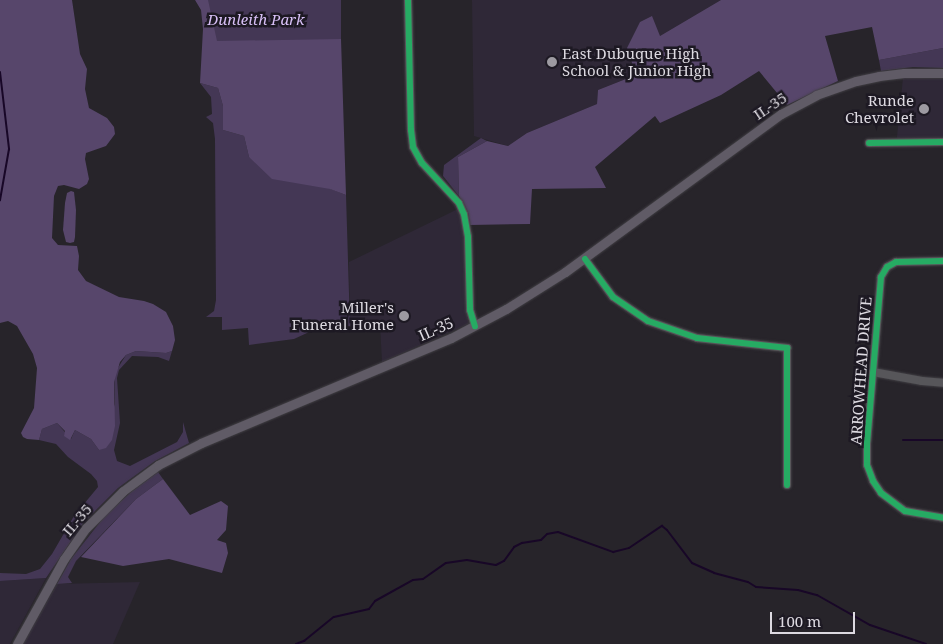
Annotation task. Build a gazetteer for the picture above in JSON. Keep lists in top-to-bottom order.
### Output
{
  "streets": {
    "main road": ["IL-35"],
    "street": ["ARROWHEAD DRIVE"]
  },
  "parks": ["Dunleith Park"],
  "places": ["East Dubuque High School & Junior High", "Runde Chevrolet", "Miller's Funeral Home"],
  "scale_bar": "100 m"
}
